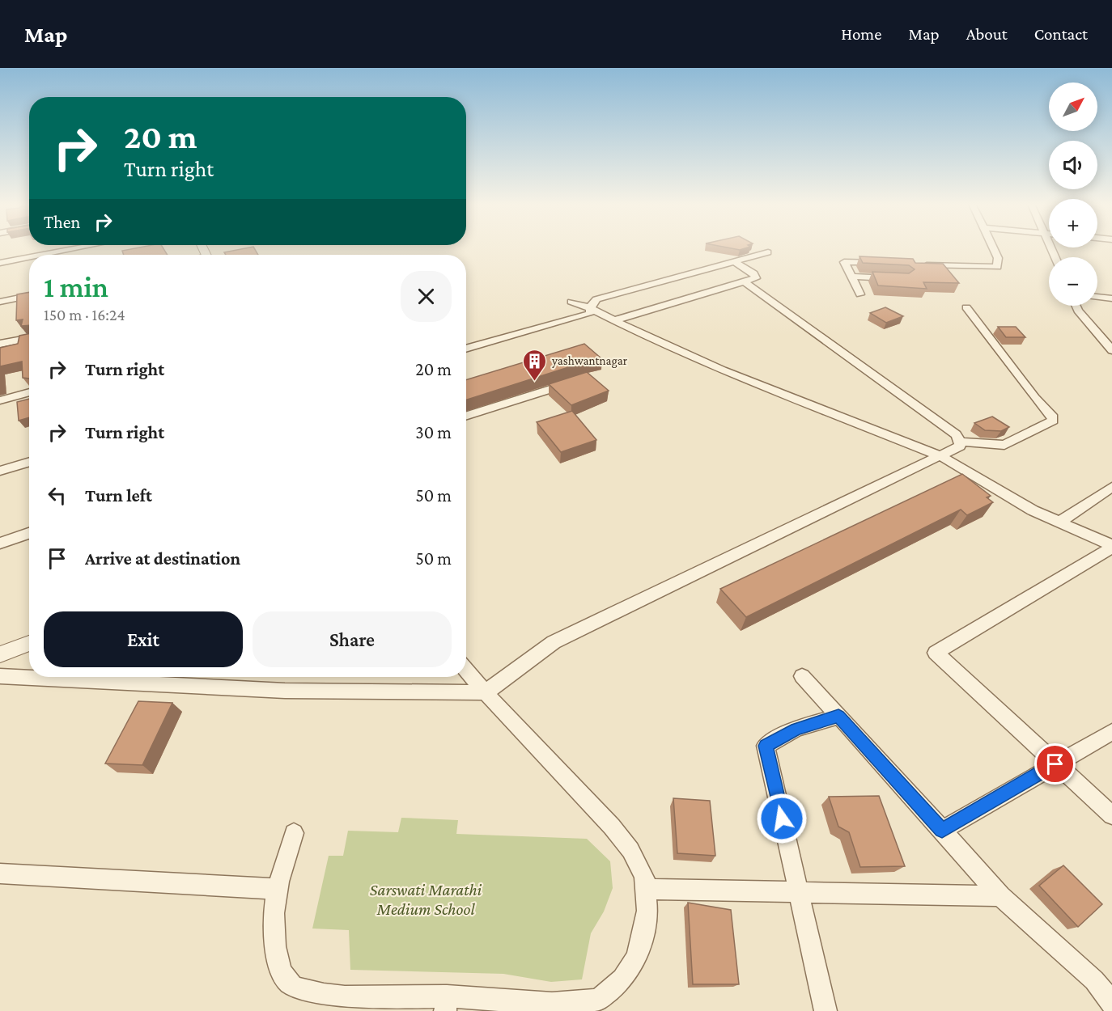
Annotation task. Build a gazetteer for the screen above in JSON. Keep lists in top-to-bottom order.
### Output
{
  "parks": ["Sarswati Marathi Medium School"],
  "places": {
    "building": ["yashwantnagar"]
  },
  "north": "top right",
  "page": {
    "header": "Map",
    "nav": [
      "Home",
      "Map",
      "About",
      "Contact"
    ],
    "map_buttons": ["+", "−"],
    "turn": ["20 m", "Turn right"],
    "then": "Then",
    "heading": ["1 min", "150 m · 16:24"],
    "list": [
      {
        "name": "Turn right",
        "value": "20 m"
      },
      {
        "name": "Turn right",
        "value": "30 m"
      },
      {
        "name": "Turn left",
        "value": "50 m"
      },
      {
        "name": "Arrive at destination",
        "value": "50 m"
      }
    ],
    "buttons": ["Exit", "Share"]
  }
}
